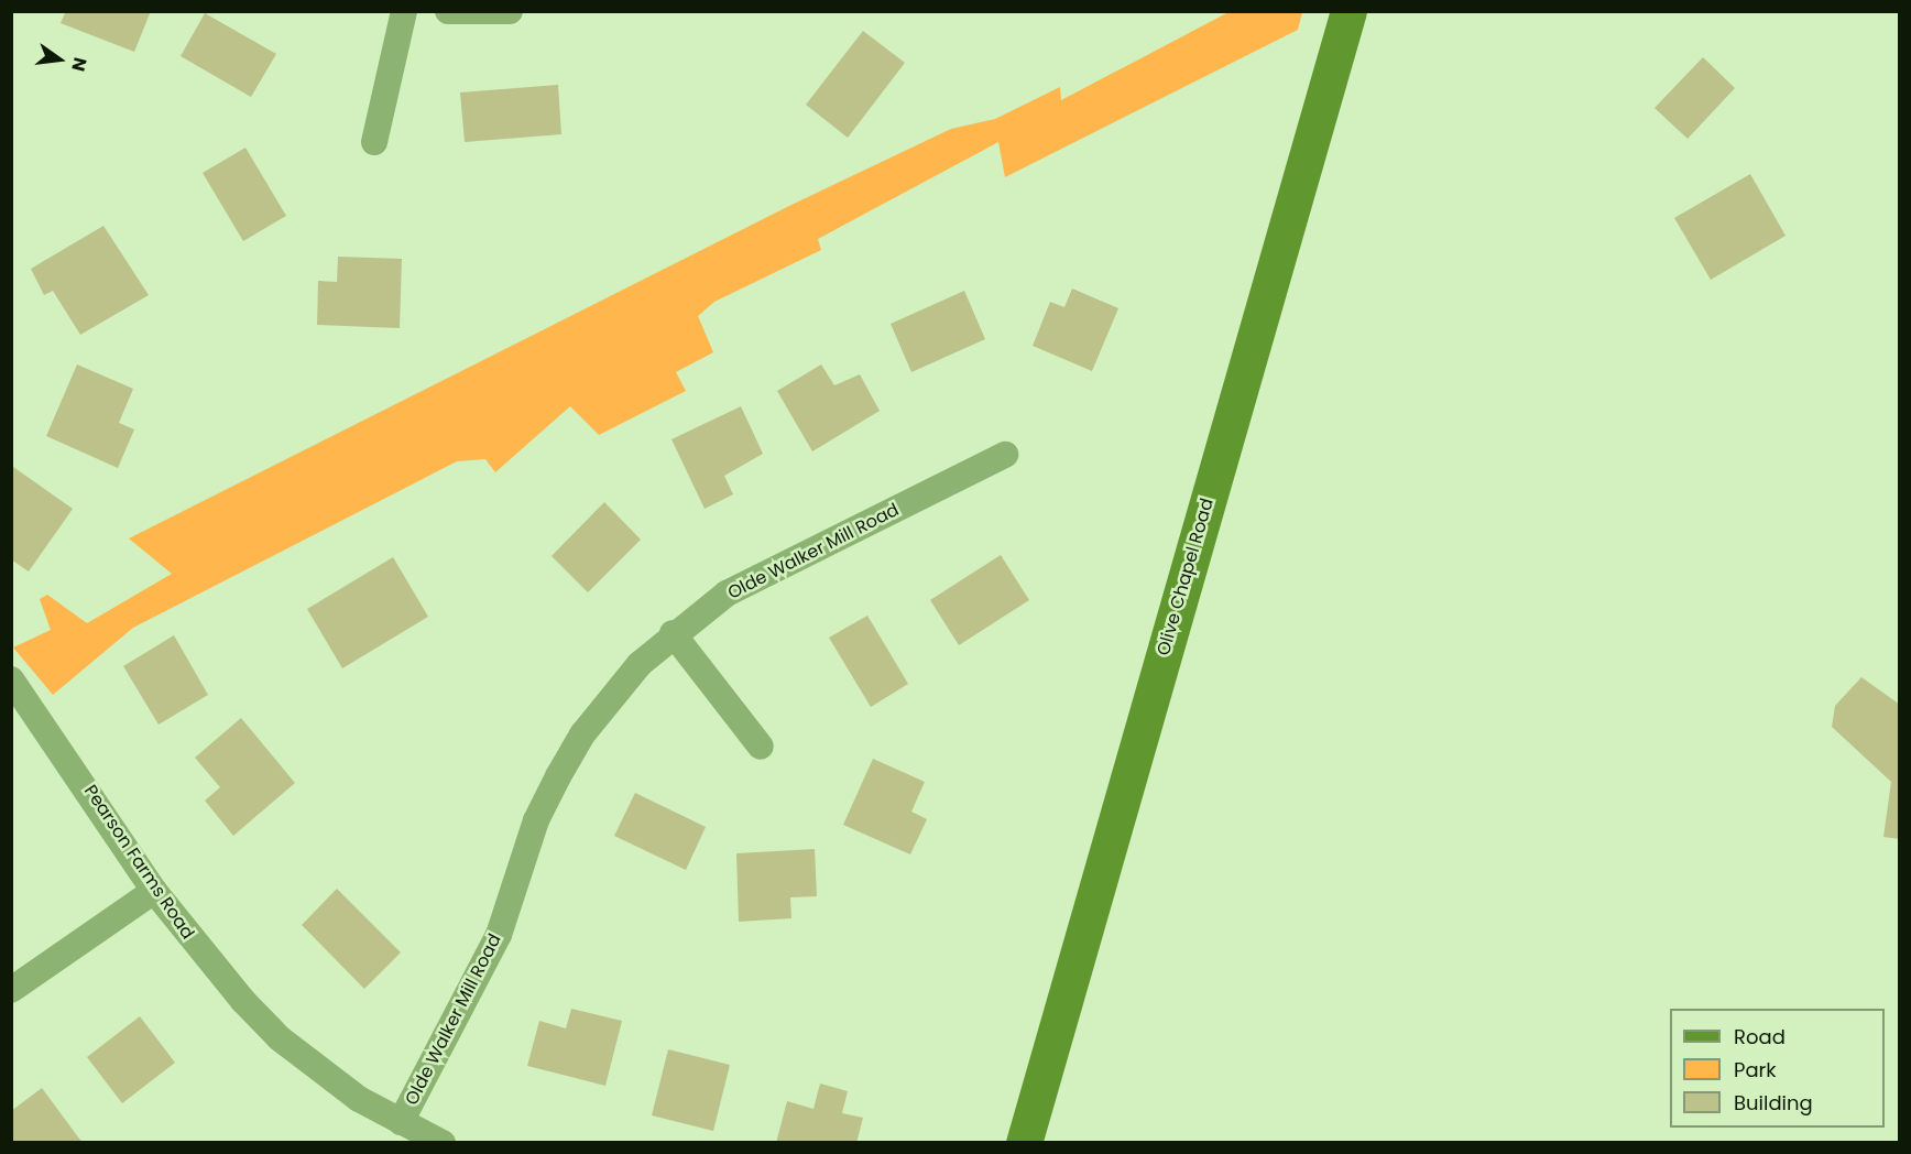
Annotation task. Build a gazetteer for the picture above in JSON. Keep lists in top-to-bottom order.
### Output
{
  "streets": {
    "main road": ["Olive Chapel Road"],
    "street": ["Olde Walker Mill Road", "Pearson Farms Road"]
  },
  "crossings": [
    ["Olde Walker Mill Road", "Pearson Farms Road"]
  ],
  "legend": ["Road", "Park", "Building"],
  "north": "right"
}
